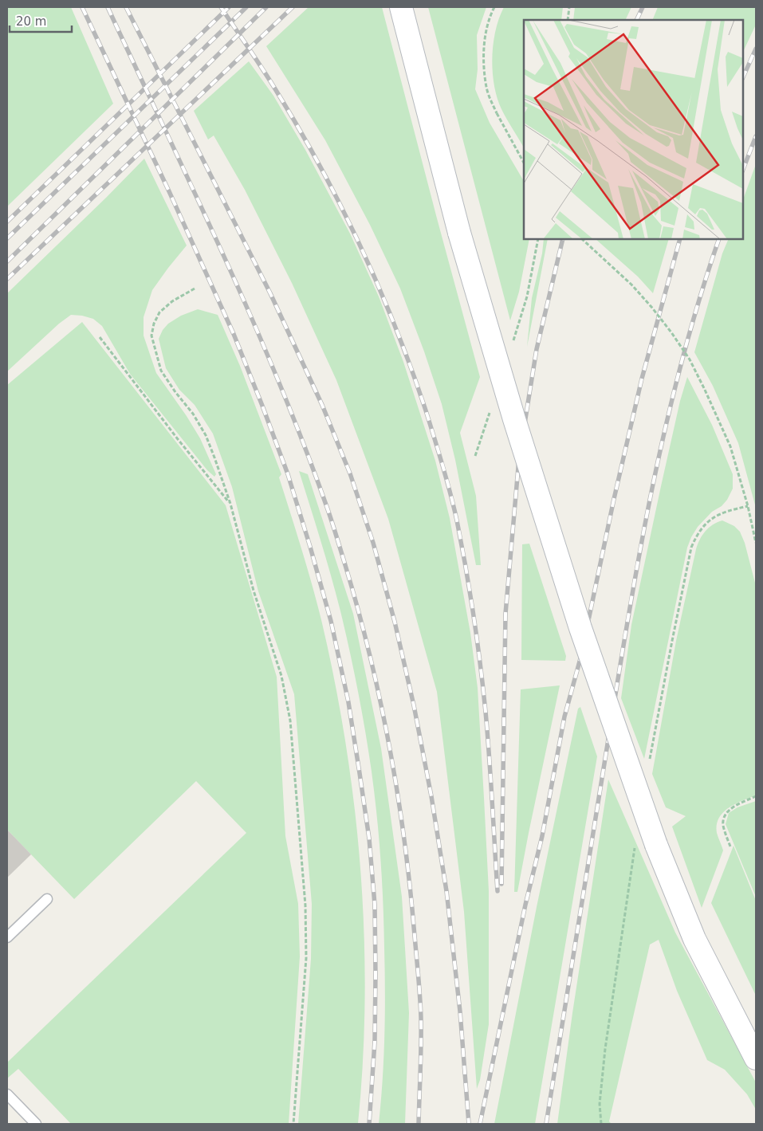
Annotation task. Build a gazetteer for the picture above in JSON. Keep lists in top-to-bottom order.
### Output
{
  "scale_bar": "20 m"
}
